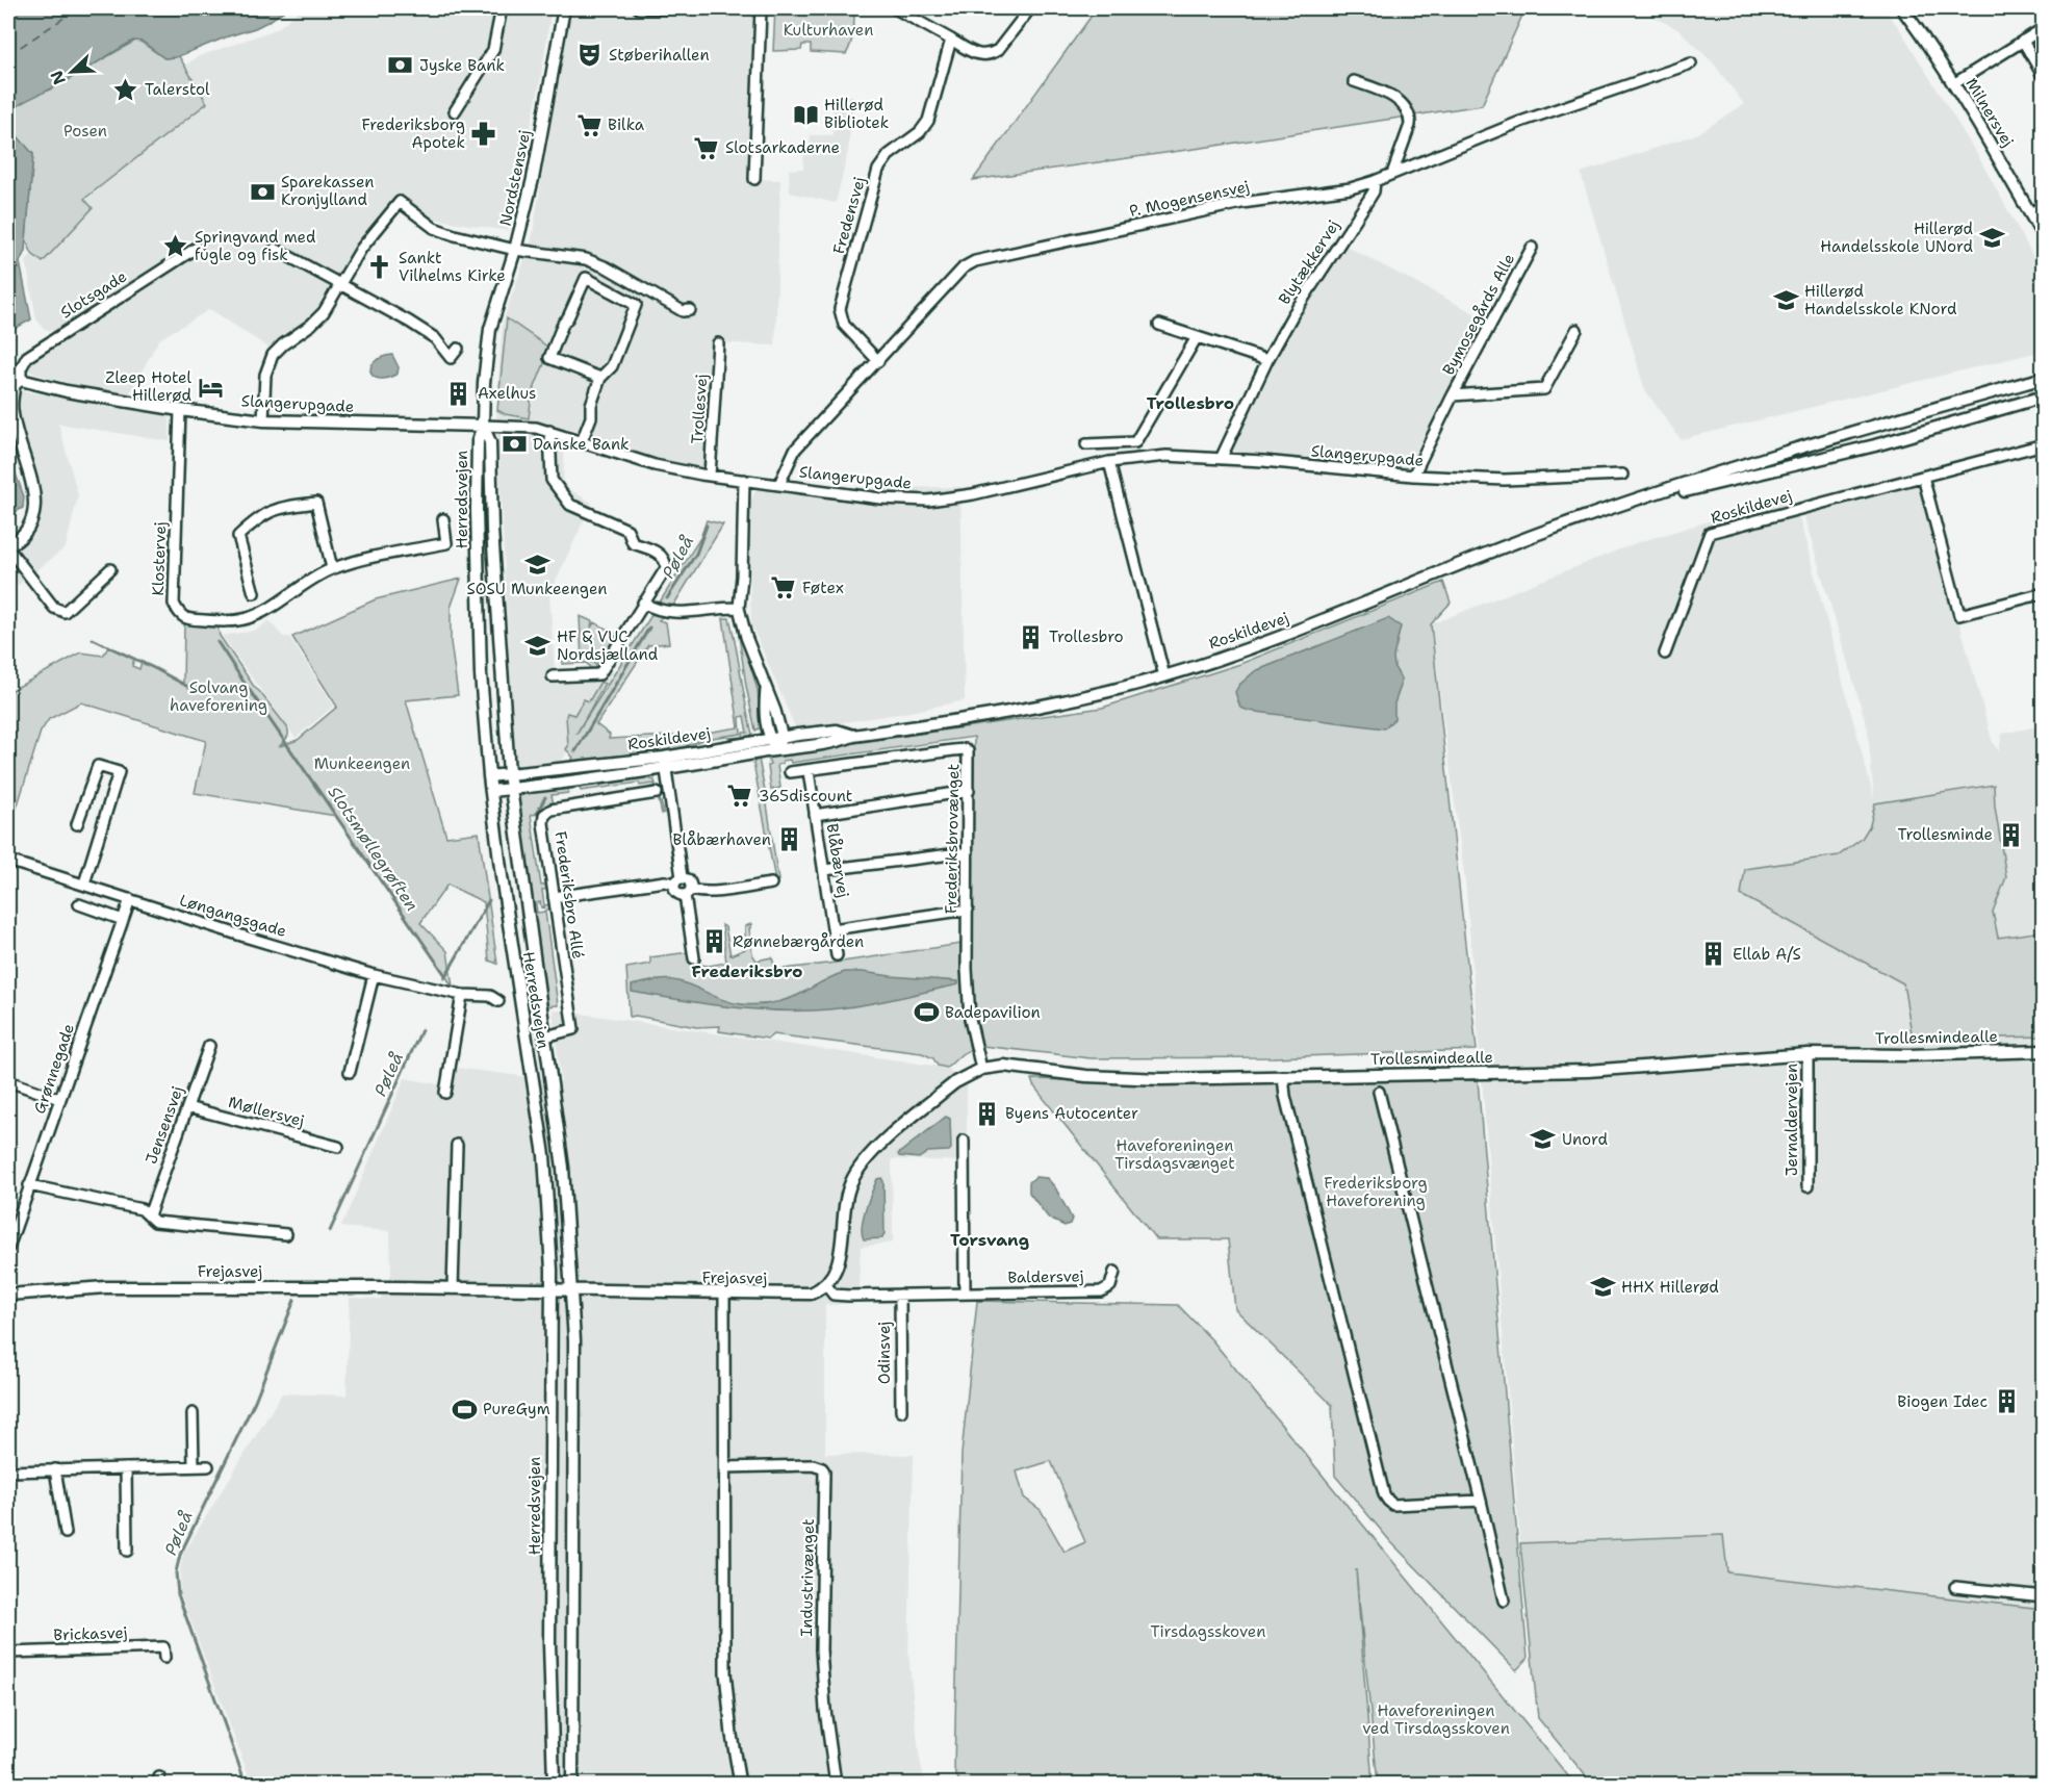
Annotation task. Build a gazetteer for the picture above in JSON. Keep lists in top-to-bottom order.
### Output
{
  "streets": {
    "street": [
      "Milnersvej",
      "Nordstensvej",
      "P. Mogensensvej",
      "Fredensvej",
      "Blytækkervej",
      "Slotsgade",
      "Bymosegårds Alle",
      "Slangerupgade",
      "Trollesvej",
      "Herredsvejen",
      "Roskildevej",
      "Klostervej",
      "Frederiksbrovænget",
      "Blåbærvej",
      "Frederiksbro Allé",
      "Løngangsgade",
      "Trollesmindealle",
      "Grønnegade",
      "Møllersvej",
      "Jernaldervejen",
      "Jensensvej",
      "Frejasvej",
      "Baldersvej",
      "Odinsvej",
      "Industrivænget",
      "Brickasvej"
    ]
  },
  "crossings": [
    ["Nordstensvej", "Slangerupgade"],
    ["Nordstensvej", "Herredsvejen"],
    ["P. Mogensensvej", "Fredensvej"],
    ["P. Mogensensvej", "Blytækkervej"],
    ["P. Mogensensvej", "Slangerupgade"],
    ["Blytækkervej", "Slangerupgade"],
    ["Slotsgade", "Slangerupgade"],
    ["Bymosegårds Alle", "Slangerupgade"],
    ["Slangerupgade", "Trollesvej"],
    ["Slangerupgade", "Herredsvejen"],
    ["Slangerupgade", "Klostervej"],
    ["Herredsvejen", "Roskildevej"],
    ["Herredsvejen", "Frederiksbro Allé"],
    ["Herredsvejen", "Frejasvej"],
    ["Frederiksbrovænget", "Blåbærvej"],
    ["Frederiksbrovænget", "Trollesmindealle"],
    ["Løngangsgade", "Grønnegade"],
    ["Trollesmindealle", "Jernaldervejen"],
    ["Trollesmindealle", "Frejasvej"],
    ["Møllersvej", "Jensensvej"]
  ],
  "districts": ["Trollesbro", "Frederiksbro", "Torsvang"],
  "water": ["Pøleå", "Slotsmøllegrøften"],
  "parks": [
    "Kulturhaven",
    "Posen",
    "Solvang haveforening",
    "Munkeengen",
    "Haveforeningen Tirsdagsvænget",
    "Frederiksborg Haveforening",
    "Tirsdagsskoven",
    "Haveforeningen ved Tirsdagsskoven"
  ],
  "places": {
    "theatre": ["Støberihallen"],
    "bank": ["Jyske Bank", "Sparekassen Kronjylland", "Danske Bank"],
    "place": ["Talerstol", "Springvand med fugle og fisk"],
    "library": ["Hillerød Bibliotek"],
    "supermarket": [
      "Bilka",
      "Slotsarkaderne",
      "Føtex",
      "365discount"
    ],
    "pharmacy": ["Frederiksborg Apotek"],
    "school or university": [
      "Hillerød Handelsskole UNord",
      "Hillerød Handelsskole KNord",
      "SOSU Munkeengen",
      "HF & VUC Nordsjælland",
      "Unord",
      "HHX Hillerød"
    ],
    "church": ["Sankt Vilhelms Kirke"],
    "hotel": ["Zleep Hotel Hillerød"],
    "building": [
      "Axelhus",
      "Trollesbro",
      "Trollesminde",
      "Blåbærhaven",
      "Rønnebærgården",
      "Ellab A/S",
      "Byens Autocenter",
      "Biogen Idec"
    ],
    "sports": ["Badepavilion", "PureGym"]
  },
  "north": "bottom left"
}
